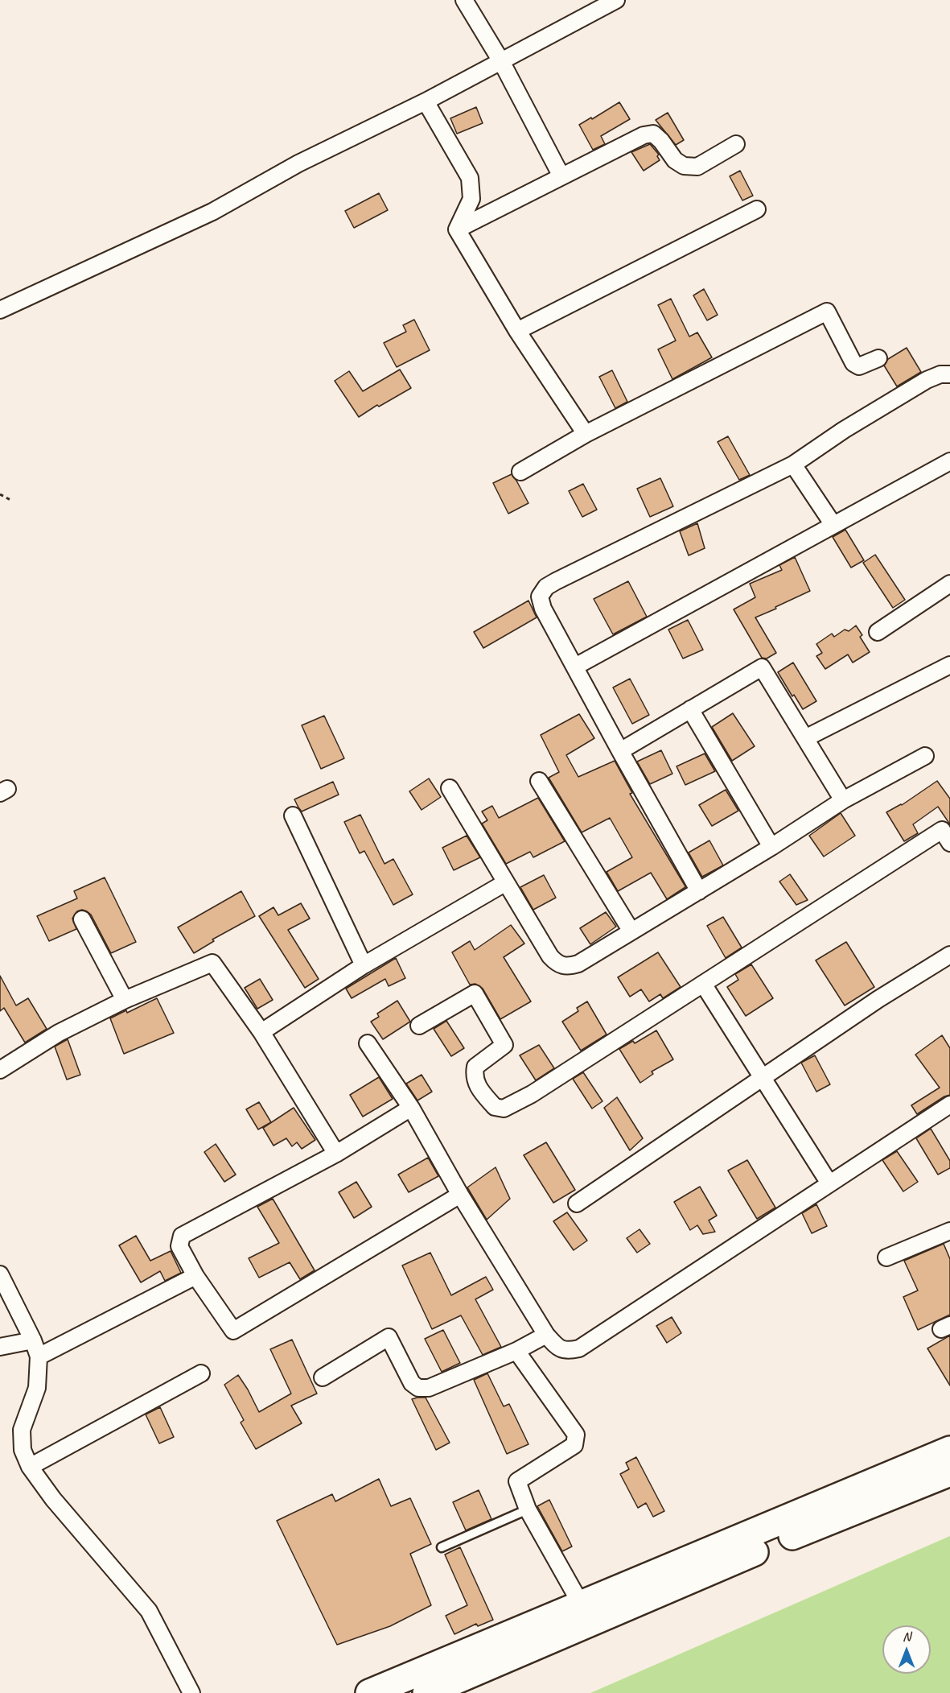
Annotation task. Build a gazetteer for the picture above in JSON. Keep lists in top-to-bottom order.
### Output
{
  "north": "top"
}
